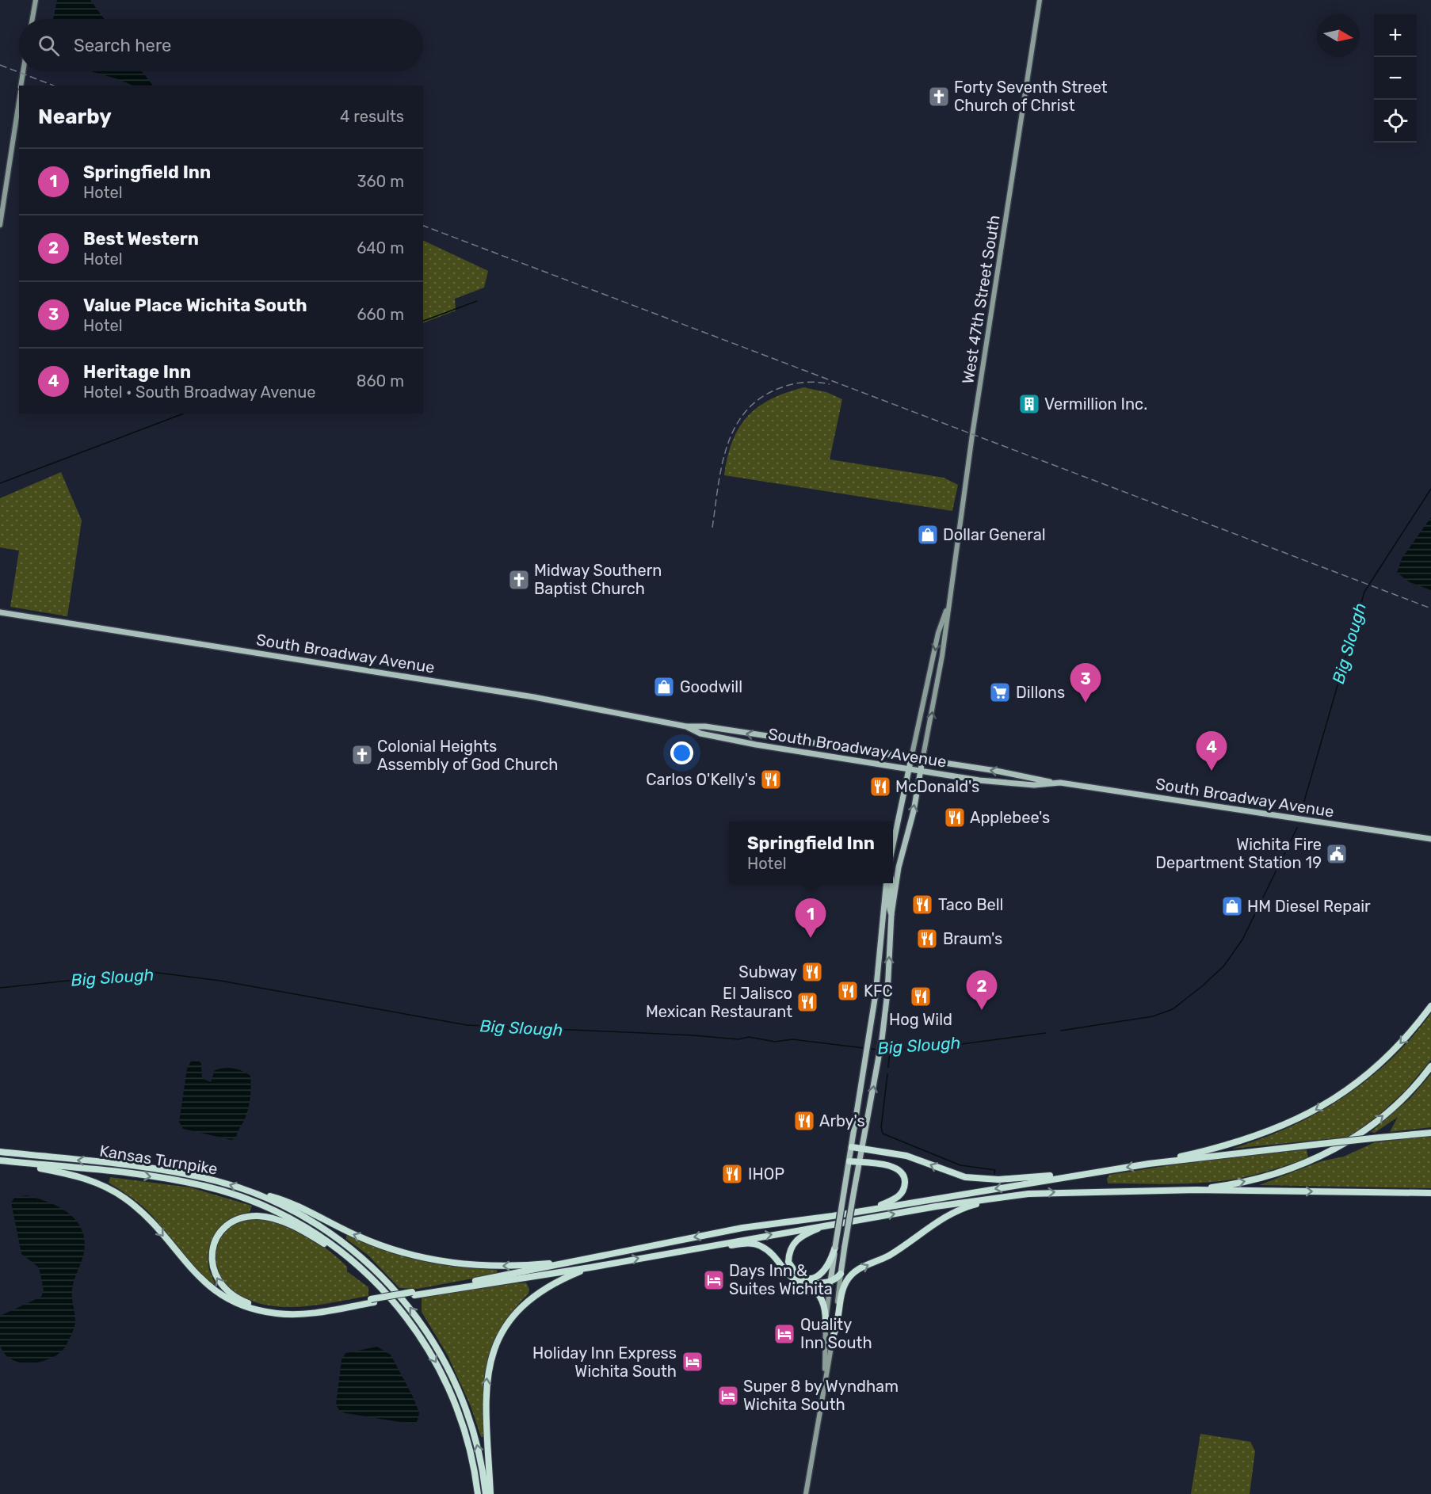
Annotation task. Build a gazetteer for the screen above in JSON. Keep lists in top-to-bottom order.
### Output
{
  "streets": {
    "highway": ["Kansas Turnpike"],
    "main road": ["South Broadway Avenue"],
    "street": ["West 47th Street South"]
  },
  "water": ["Big Slough"],
  "places": {
    "church": ["Forty Seventh Street Church of Christ", "Midway Southern Baptist Church", "Colonial Heights Assembly of God Church"],
    "building": ["Vermillion Inc."],
    "shop": ["Dollar General", "Goodwill", "HM Diesel Repair"],
    "supermarket": ["Dillons"],
    "restaurant": [
      "Carlos O'Kelly's",
      "McDonald's",
      "Applebee's",
      "Taco Bell",
      "Braum's",
      "Subway",
      "KFC",
      "Hog Wild",
      "El Jalisco Mexican Restaurant",
      "Arby's",
      "IHOP"
    ],
    "public building": ["Wichita Fire Department Station 19"],
    "hotel": [
      "Days Inn & Suites Wichita",
      "Quality Inn South",
      "Holiday Inn Express Wichita South",
      "Super 8 by Wyndham Wichita South"
    ]
  },
  "north": "right",
  "page": {
    "map_buttons": ["+", "−"],
    "search": "Search here",
    "heading": ["Nearby", "4 results"],
    "list": [
      {
        "mark": "1",
        "name": "Springfield Inn",
        "note": "Hotel",
        "value": "360 m"
      },
      {
        "mark": "2",
        "name": "Best Western",
        "note": "Hotel",
        "value": "640 m"
      },
      {
        "mark": "3",
        "name": "Value Place Wichita South",
        "note": "Hotel",
        "value": "660 m"
      },
      {
        "mark": "4",
        "name": "Heritage Inn",
        "note": "Hotel · South Broadway Avenue",
        "value": "860 m"
      }
    ],
    "pins": [
      "3",
      "4",
      "1",
      "2"
    ],
    "popup": ["Springfield Inn", "Hotel"]
  }
}
